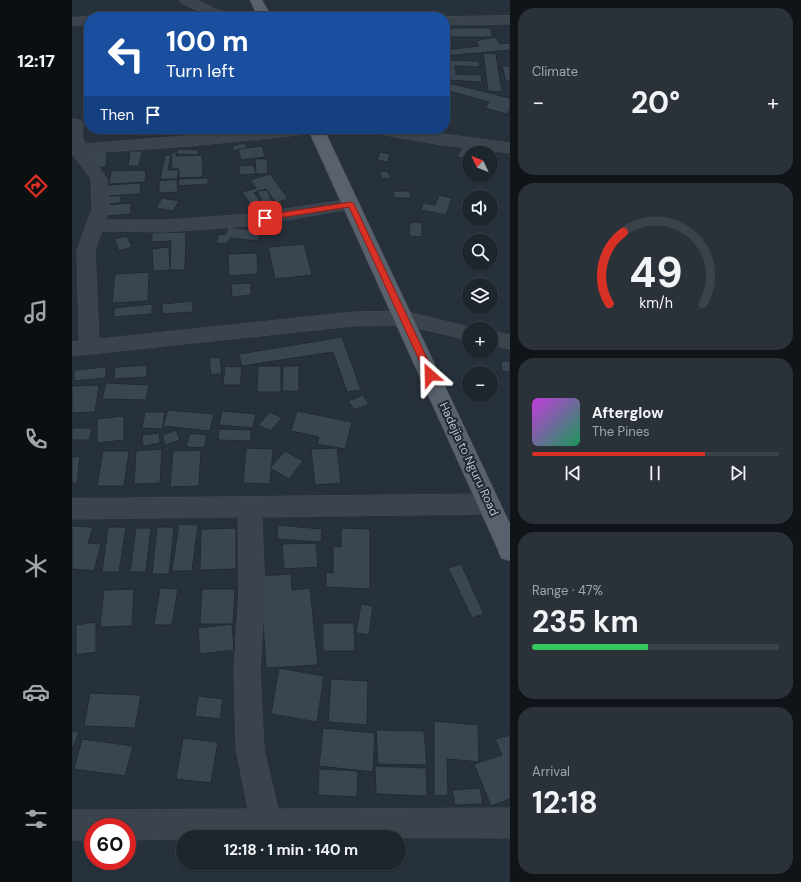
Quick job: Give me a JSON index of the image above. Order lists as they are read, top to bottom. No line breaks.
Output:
{"streets":{"main road":["Hadejia to Nguru Road"]},"north":"top left","page":{"tabs":"12:17","tile":["Climate",["Range · 47%","235 km"],["Arrival","12:18"]],"turn":["100 m","Turn left"],"heat":["−","20°","+"],"then":"Then","map_buttons":["+","−"],"song":["Afterglow","The Pines"],"limit":"60","trip":"12:18 · 1 min · 140 m","gauge":["49","km/h"]}}
